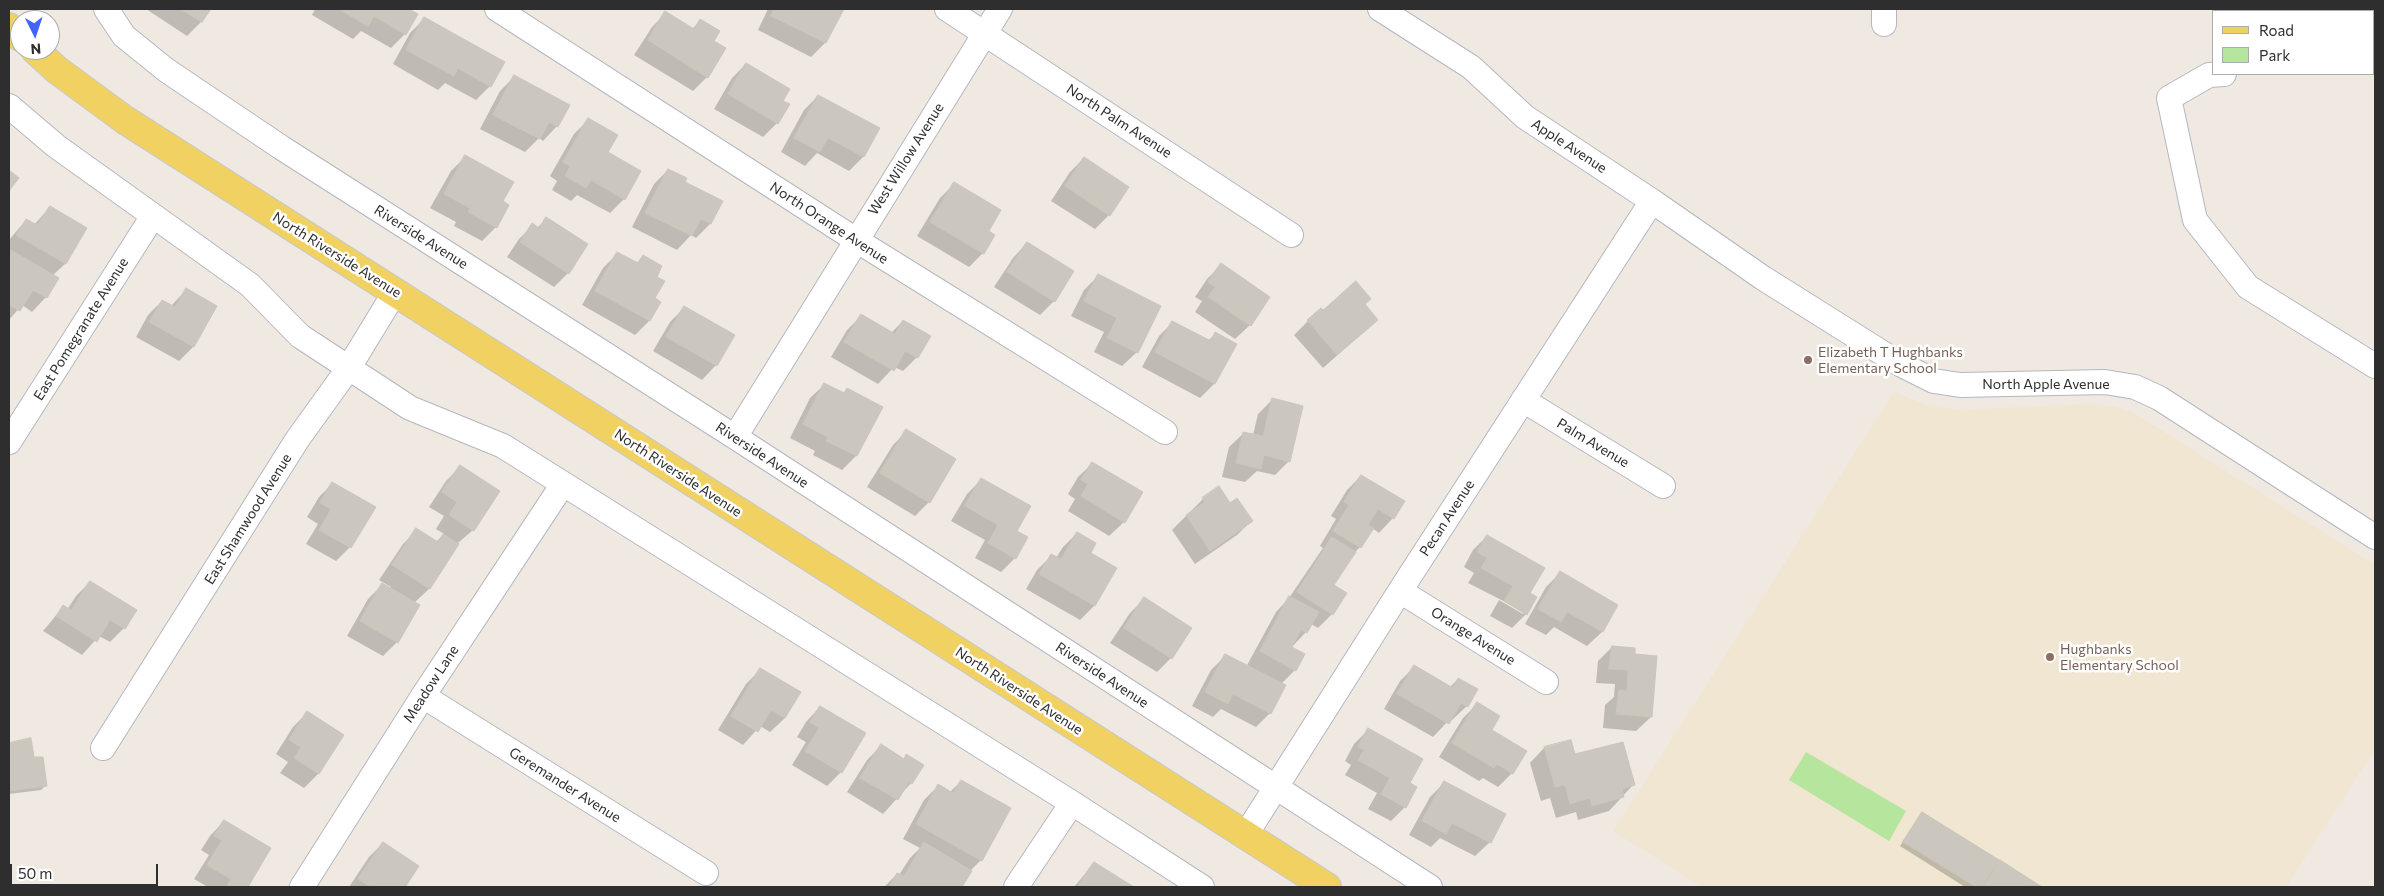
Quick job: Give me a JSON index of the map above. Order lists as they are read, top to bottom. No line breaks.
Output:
{"streets":{"main road":["North Riverside Avenue"],"street":["North Palm Avenue","Apple Avenue","West Willow Avenue","North Orange Avenue","Riverside Avenue","East Pomegranate Avenue","North Apple Avenue","Palm Avenue","Pecan Avenue","East Shamwood Avenue","Orange Avenue","Meadow Lane","Geremander Avenue"]},"crossings":[["North Palm Avenue","West Willow Avenue"],["Apple Avenue","North Apple Avenue"],["Apple Avenue","Pecan Avenue"],["West Willow Avenue","North Orange Avenue"],["West Willow Avenue","Riverside Avenue"],["Riverside Avenue","Pecan Avenue"],["North Riverside Avenue","Pecan Avenue"],["North Riverside Avenue","East Shamwood Avenue"],["Palm Avenue","Pecan Avenue"],["Pecan Avenue","Orange Avenue"],["Meadow Lane","Geremander Avenue"]],"places":["Elizabeth T Hughbanks Elementary School","Hughbanks Elementary School"],"legend":["Road","Park"],"scale_bar":"50 m","north":"bottom"}
